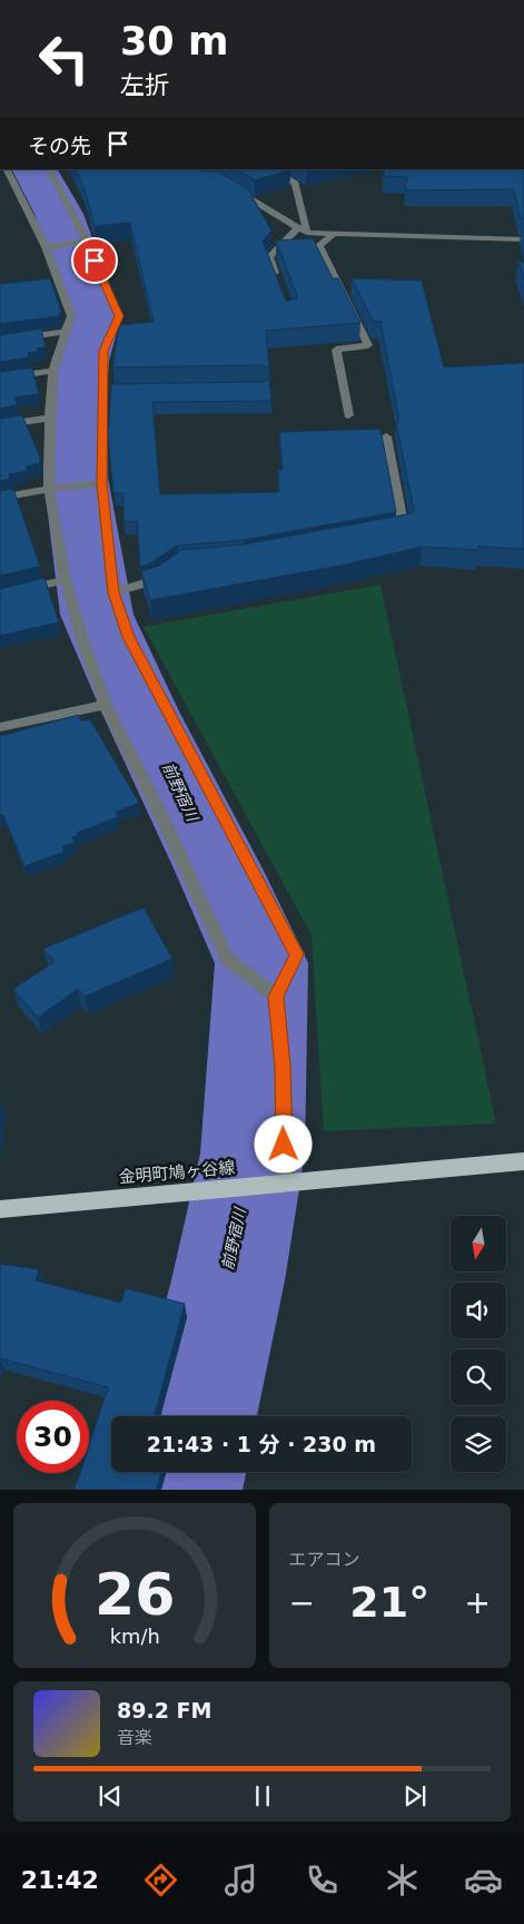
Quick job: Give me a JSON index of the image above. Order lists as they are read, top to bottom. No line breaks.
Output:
{"streets":{"main road":["金明町鳩ヶ谷線"]},"water":["前野宿川"],"north":"bottom","page":{"turn":["30 m","左折"],"then":"その先","limit":"30","trip":"21:43 · 1 分 · 230 m","tile":"エアコン","heat":["−","21°","+"],"song":["89.2 FM","音楽"],"tabs":"21:42","gauge":["26","km/h"]}}
